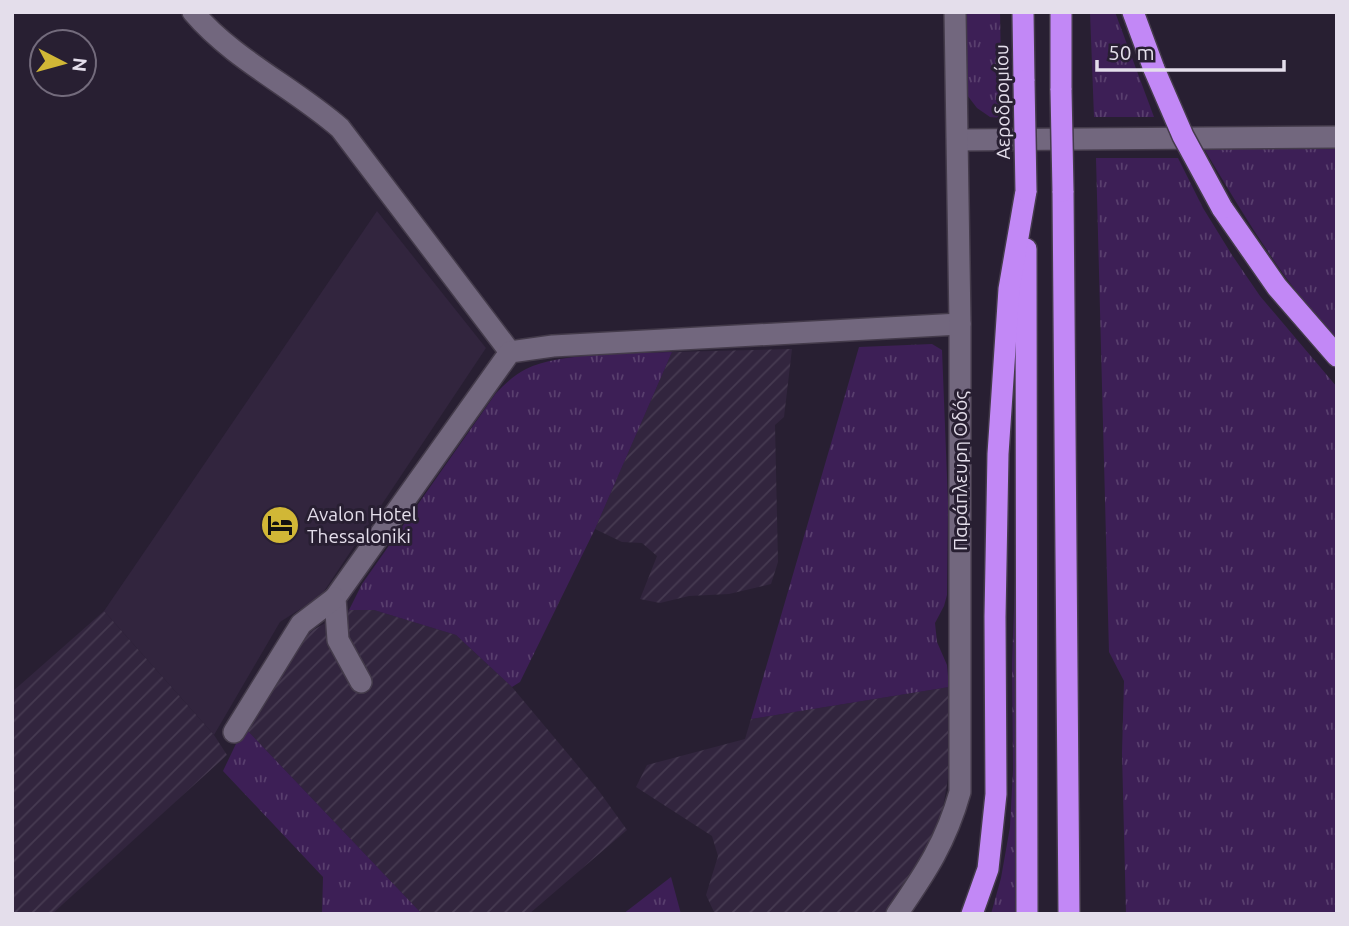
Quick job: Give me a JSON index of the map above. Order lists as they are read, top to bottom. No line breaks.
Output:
{"streets":{"highway":["Αεροδρομίου"],"street":["Παράπλευρη Οδός"]},"places":{"hotel":["Avalon Hotel Thessaloniki"]},"scale_bar":"50 m","north":"right"}
